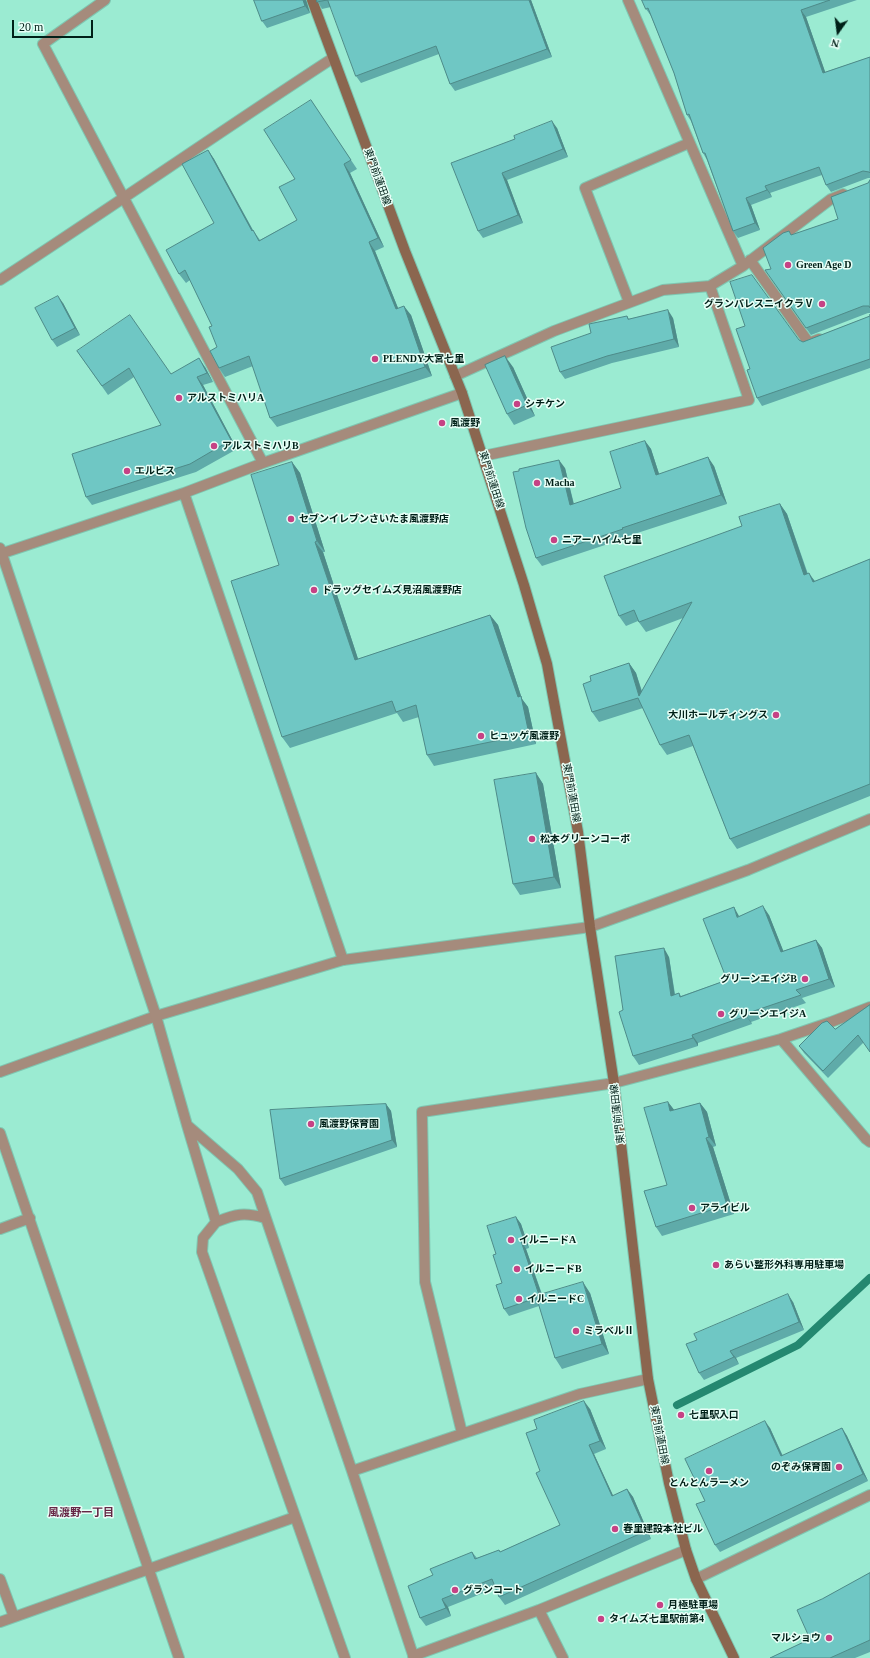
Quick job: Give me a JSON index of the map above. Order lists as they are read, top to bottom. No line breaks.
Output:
{"streets":{"main road":["東門前蓮田線"]},"districts":["風渡野一丁目"],"places":["Green Age D","グランパレスニイクラⅤ","PLENDY大宮七里","アルストミハリA","シチケン","風渡野","アルストミハリB","エルピス","Macha","セブンイレブンさいたま風渡野店","ニアーハイム七里","ドラッグセイムズ見沼風渡野店","大川ホールディングス","ヒュッゲ風渡野","松本グリーンコーポ","グリーンエイジB","グリーンエイジA","風渡野保育園","アライビル","イルニードA","あらい整形外科専用駐車場","イルニードB","イルニードC","ミラベルⅡ","七里駅入口","のぞみ保育園","とんとんラーメン","春里建設本社ビル","グランコート","月極駐車場","タイムズ七里駅前第4","マルショウ"],"scale_bar":"20 m","north":"bottom"}
